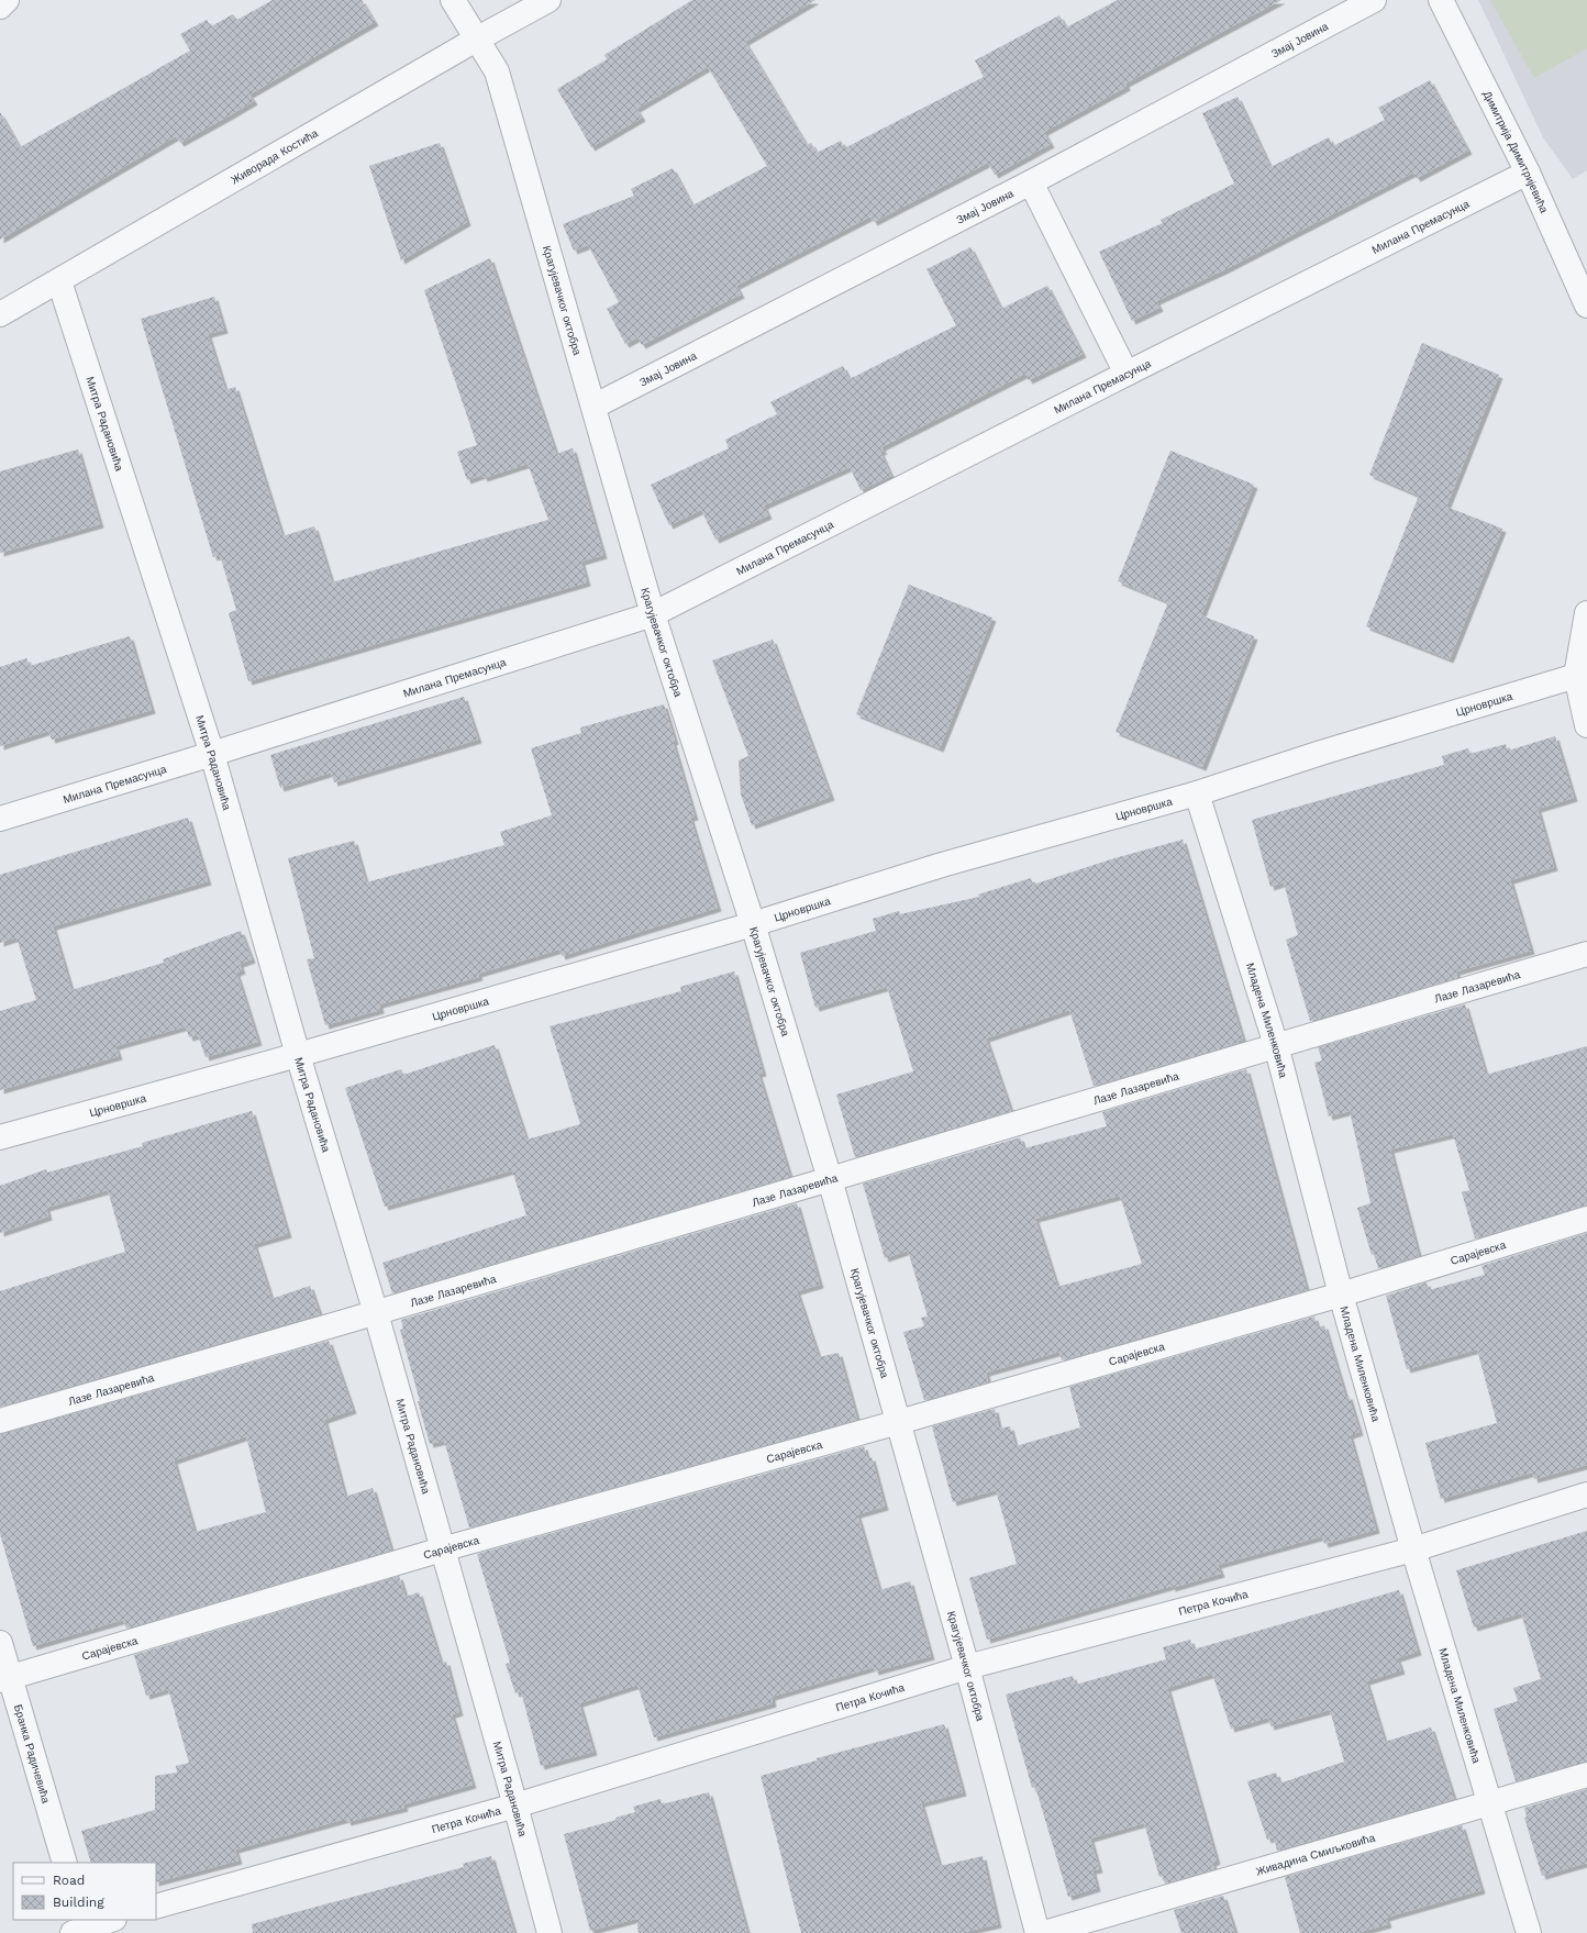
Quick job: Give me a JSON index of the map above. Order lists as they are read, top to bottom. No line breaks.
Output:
{"streets":{"street":["Змај Јовина","Димитрија Димитријевића","Живорада Костића","Милана Премасунца","Крагујевачког октобра","Митра Радановића","Црновршка","Лазе Лазаревића","Младена Миленковића","Сарајевска","Петра Кочића","Бранка Радичевића","Живадина Смиљковића"]},"crossings":[["Змај Јовина","Крагујевачког октобра"],["Димитрија Димитријевића","Милана Премасунца"],["Живорада Костића","Крагујевачког октобра"],["Живорада Костића","Митра Радановића"],["Милана Премасунца","Крагујевачког октобра"],["Милана Премасунца","Митра Радановића"],["Крагујевачког октобра","Црновршка"],["Крагујевачког октобра","Лазе Лазаревића"],["Крагујевачког октобра","Сарајевска"],["Крагујевачког октобра","Петра Кочића"],["Митра Радановића","Црновршка"],["Митра Радановића","Лазе Лазаревића"],["Митра Радановића","Сарајевска"],["Митра Радановића","Петра Кочића"],["Црновршка","Младена Миленковића"],["Лазе Лазаревића","Младена Миленковића"],["Младена Миленковића","Сарајевска"],["Младена Миленковића","Петра Кочића"],["Младена Миленковића","Живадина Смиљковића"],["Сарајевска","Бранка Радичевића"]],"legend":["Road","Building"]}
